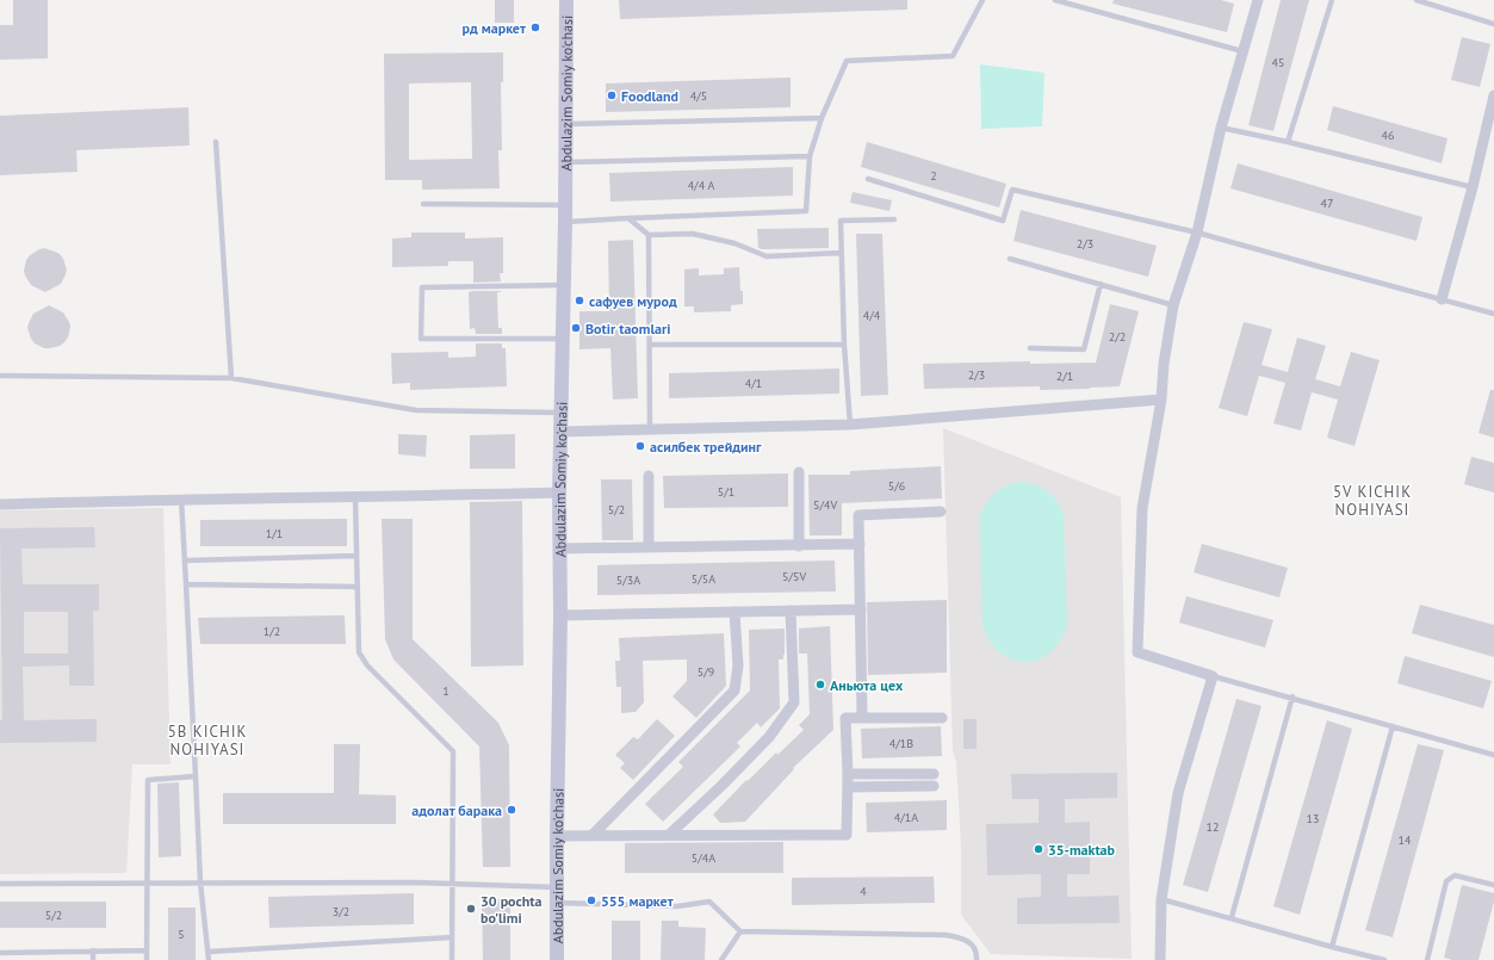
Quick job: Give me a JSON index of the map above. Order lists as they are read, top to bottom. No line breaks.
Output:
{"streets":{"street":["Abdulazim Somiy ko'chasi"]},"districts":["5V KICHIK NOHIYASI","5B KICHIK NOHIYASI"],"places":["рд маркет","Foodland","сафуев мурод","Botir taomlari","асилбек трейдинг","Аньюта цех","адолат барака","35-maktab","555 маркет","30 pochta bo'limi"],"house_numbers":["45","4/5","46","2","4/4 A","47","2/3","4/4","2/2","2/3","2/1","4/1","5/6","5/1","5/4V","5/2","1/1","5/5V","5/5A","5/3A","1/2","5/9","1","4/1B","4/1A","13","12","14","5/4A","4","3/2","5/2","5"]}
